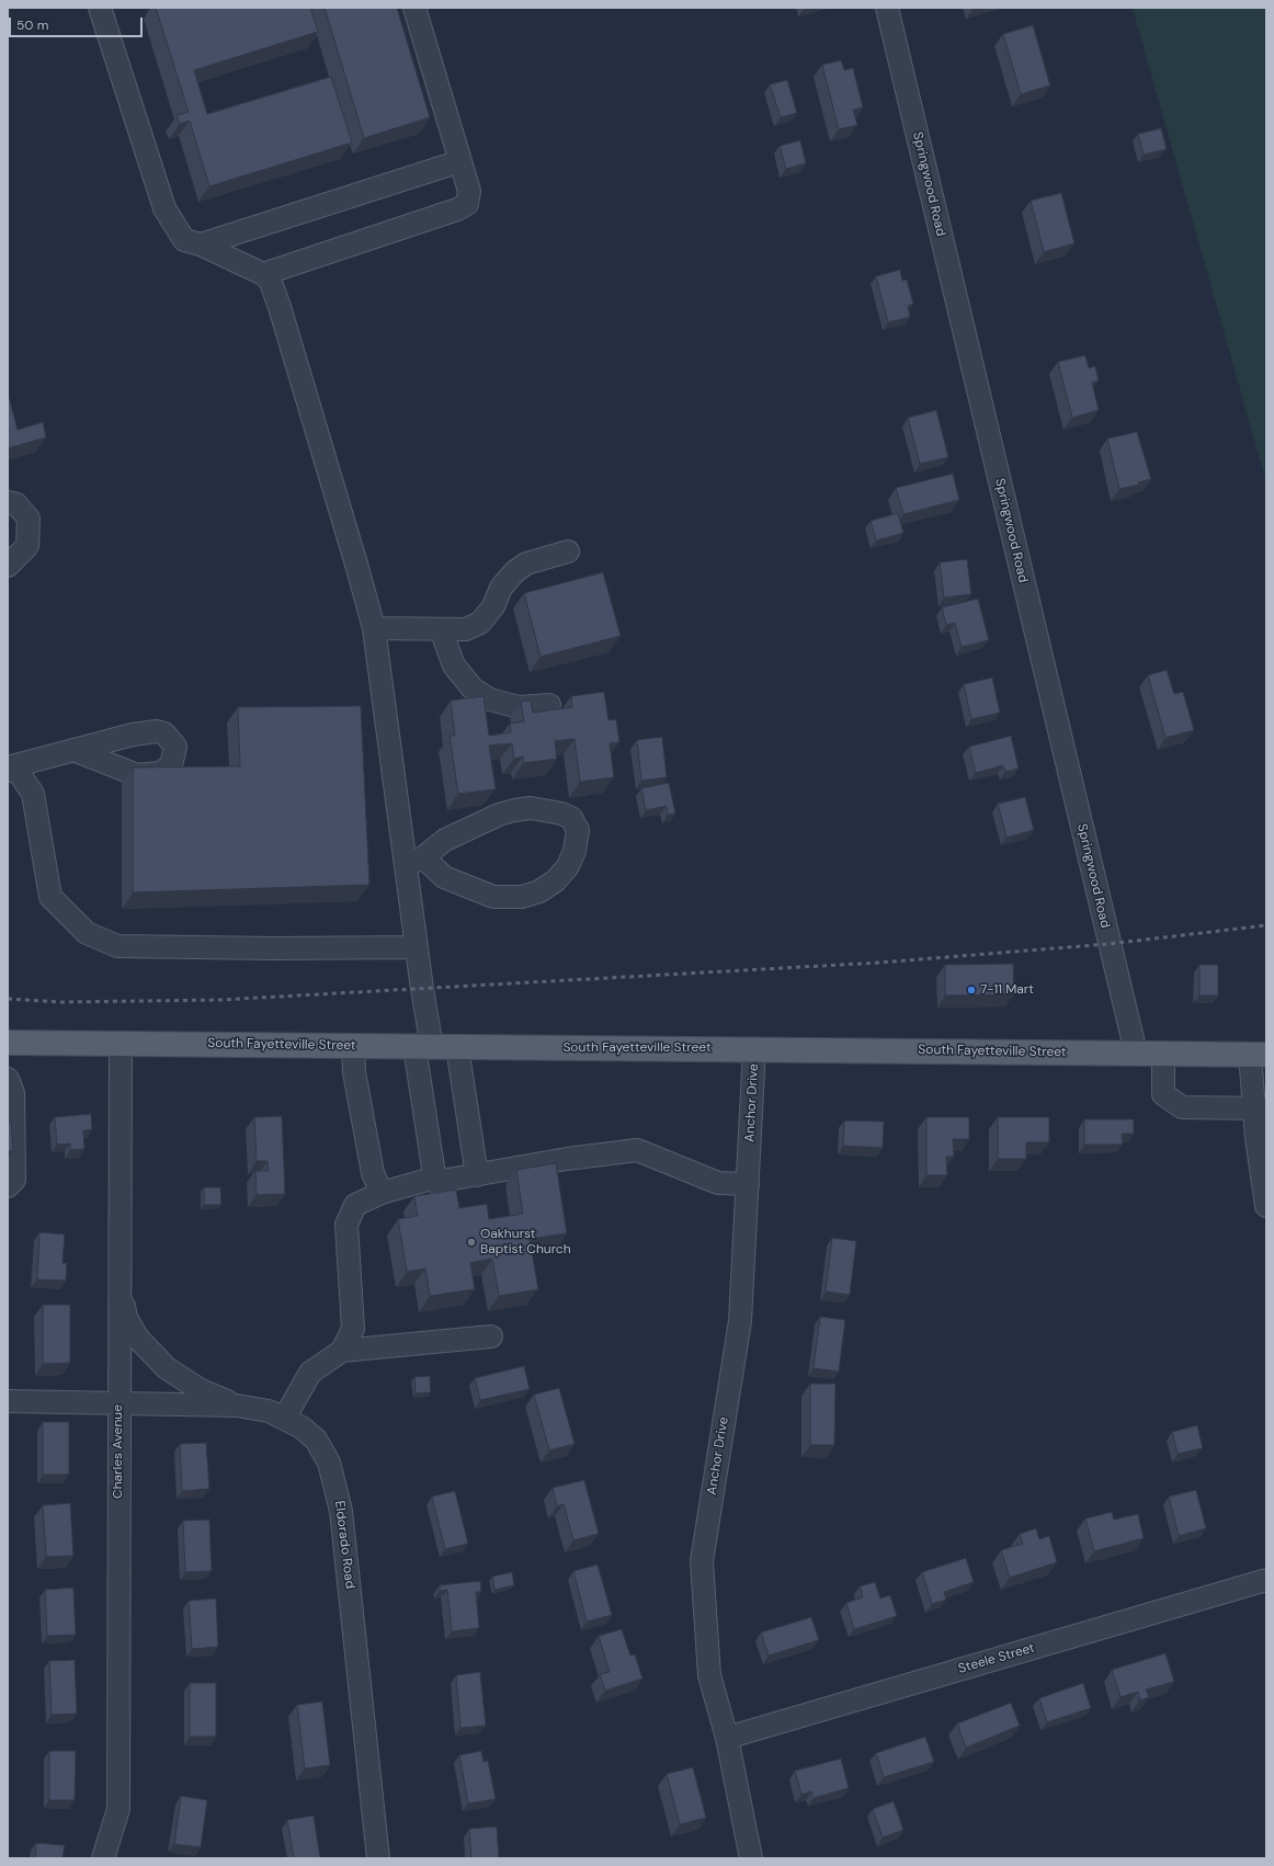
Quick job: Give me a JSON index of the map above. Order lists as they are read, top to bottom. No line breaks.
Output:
{"streets":{"main road":["South Fayetteville Street"],"street":["Springwood Road","Anchor Drive","Charles Avenue","Eldorado Road","Steele Street"]},"crossings":[["Springwood Road","South Fayetteville Street"],["South Fayetteville Street","Anchor Drive"],["South Fayetteville Street","Charles Avenue"],["Anchor Drive","Steele Street"],["Charles Avenue","Eldorado Road"]],"places":["7-11 Mart","Oakhurst Baptist Church"],"scale_bar":"50 m"}
